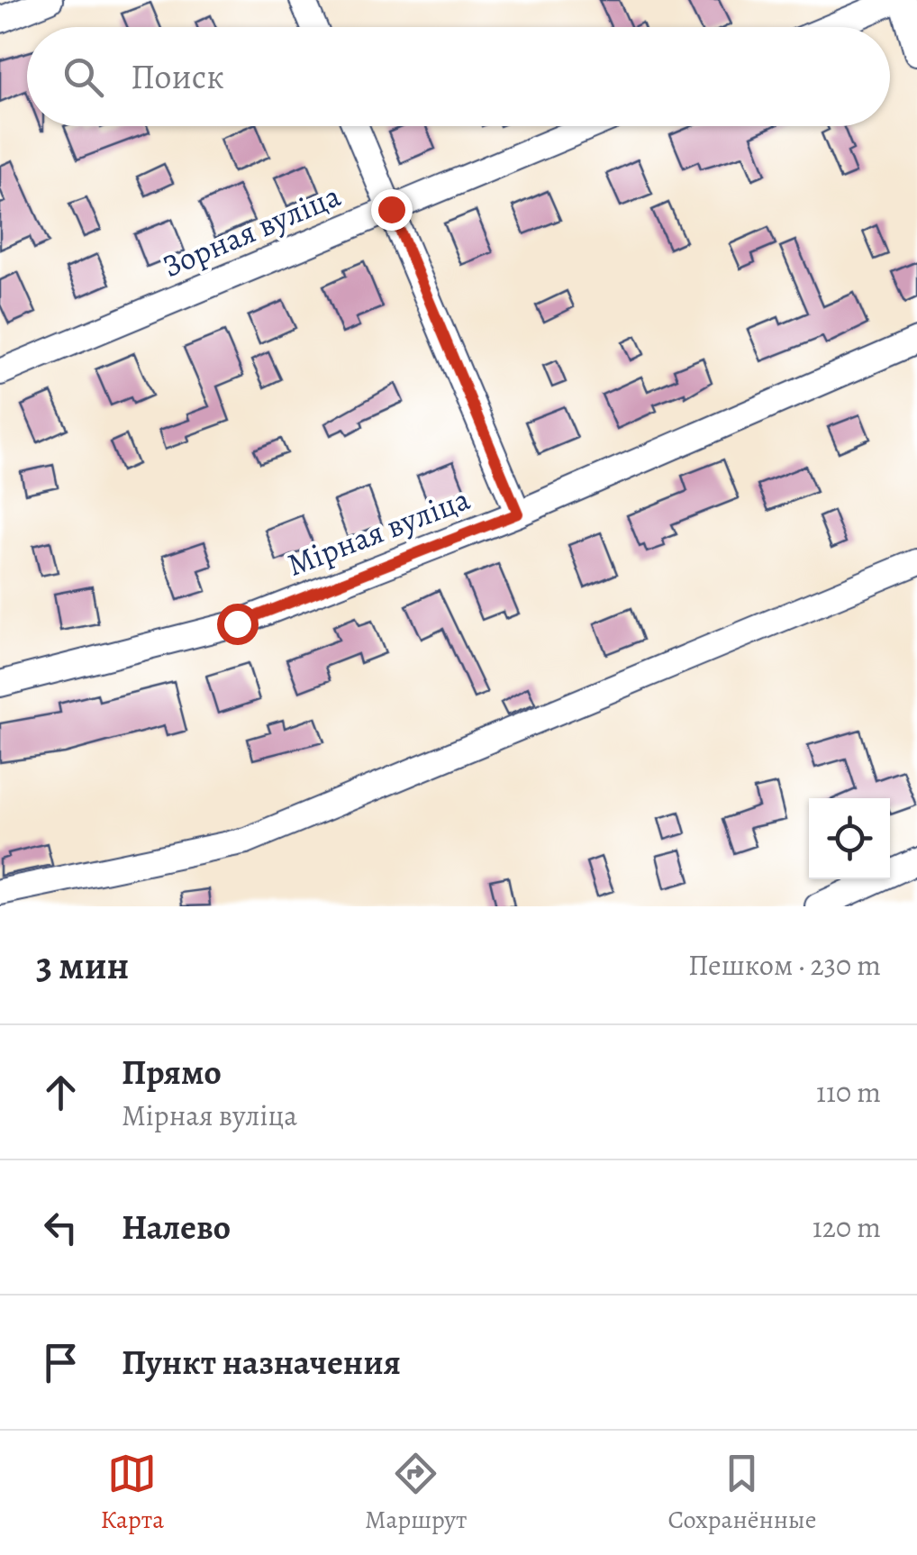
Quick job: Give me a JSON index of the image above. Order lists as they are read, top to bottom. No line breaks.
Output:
{"streets":{"street":["Зорная вуліца","Мірная вуліца"]},"page":{"search":"Поиск","heading":["3 мин","Пешком · 230 m"],"list":[["Прямо","Мірная вуліца","110 m"],["Налево","120 m"],"Пункт назначения"],"nav":["Карта","Маршрут","Сохранённые"]}}
